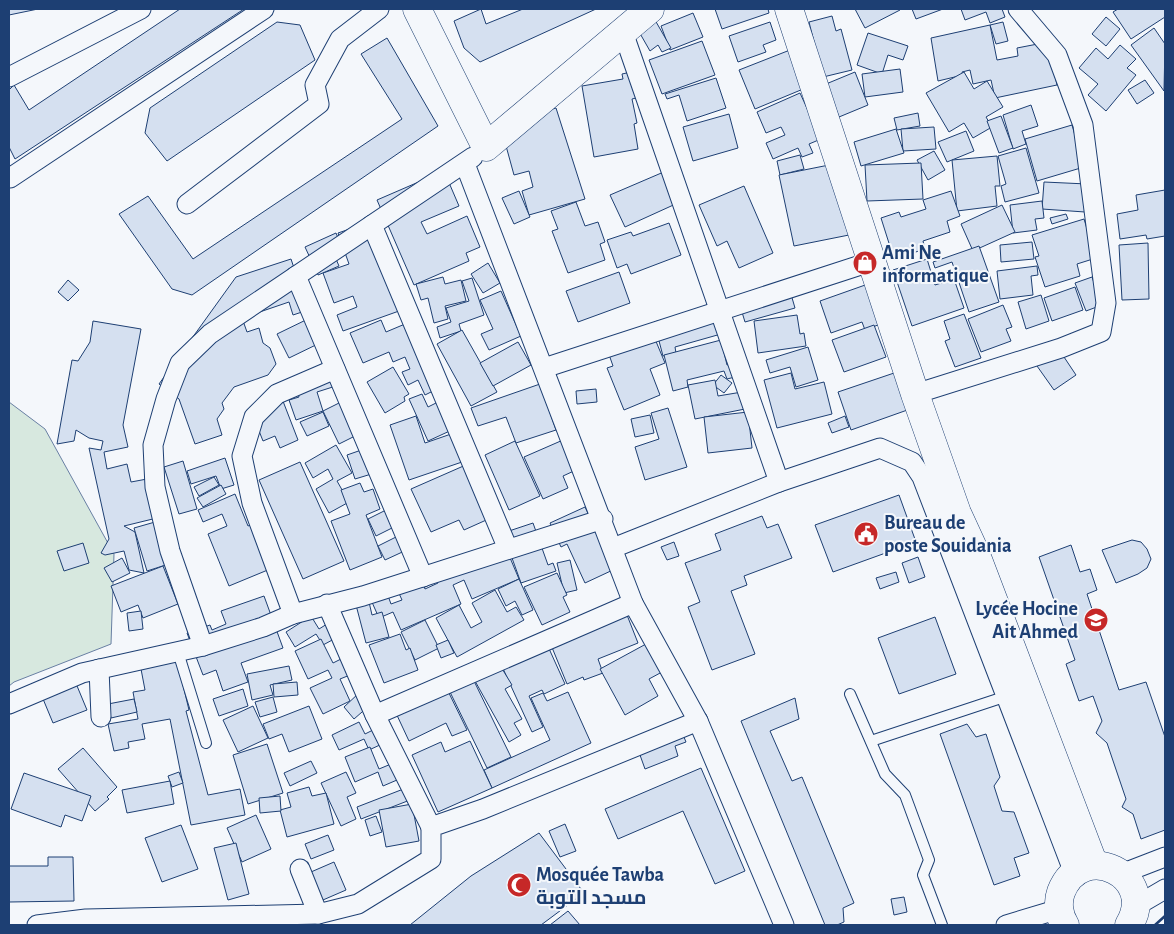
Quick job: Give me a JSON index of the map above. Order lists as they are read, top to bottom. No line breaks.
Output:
{"places":{"shop":["Ami Ne informatique"],"public building":["Bureau de poste Souidania"],"school or university":["Lycée Hocine Ait Ahmed"],"mosque":["Mosquée Tawba مسجد التوبة"]}}
